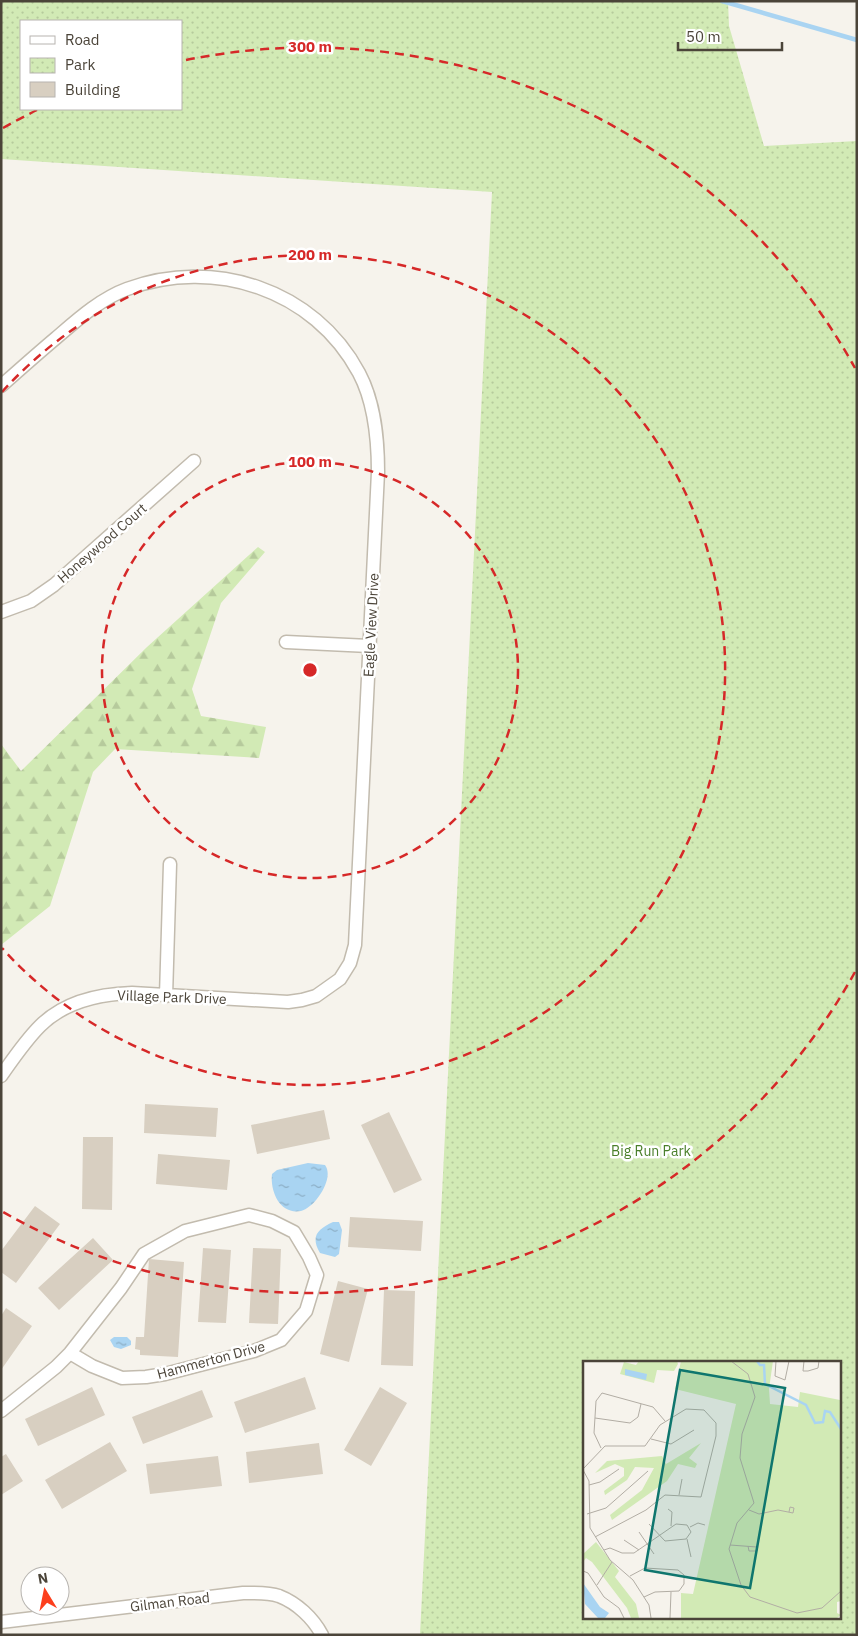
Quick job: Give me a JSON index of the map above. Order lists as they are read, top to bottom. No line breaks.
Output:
{"streets":{"street":["Honeywood Court","Eagle View Drive","Village Park Drive","Hammerton Drive","Gilman Road"]},"crossings":[["Eagle View Drive","Village Park Drive"]],"parks":["Big Run Park"],"legend":["Road","Park","Building"],"scale_bar":"50 m","north":"top","rings":["300 m","200 m","100 m"]}
